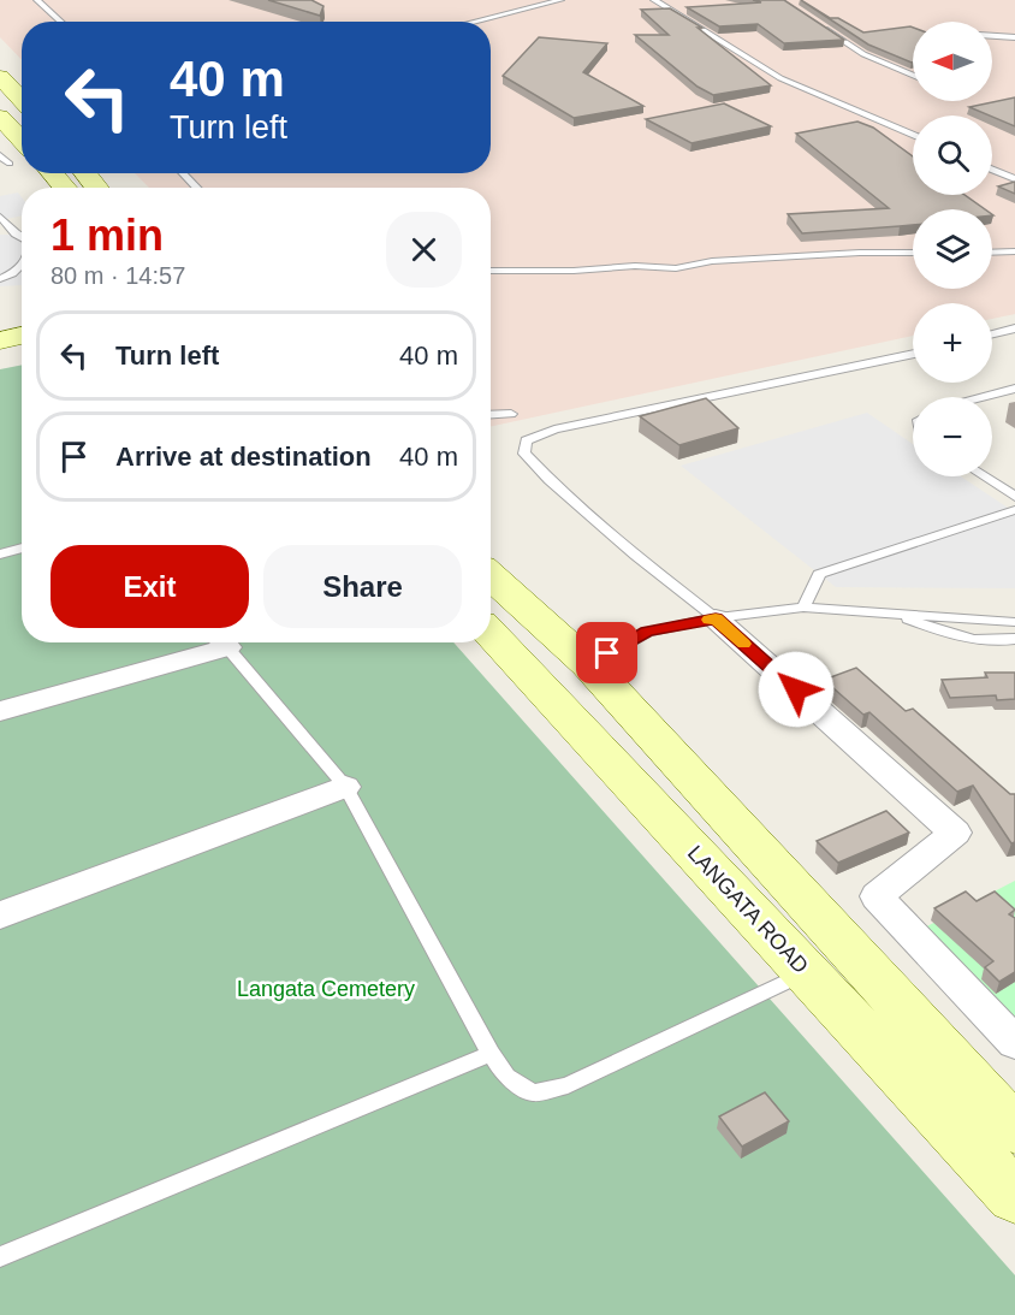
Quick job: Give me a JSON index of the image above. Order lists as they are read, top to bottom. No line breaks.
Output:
{"streets":{"main road":["LANGATA ROAD"]},"parks":["Langata Cemetery"],"north":"left","page":{"map_buttons":["+","−"],"turn":["40 m","Turn left"],"heading":["1 min","80 m · 14:57"],"list":[{"name":"Turn left","value":"40 m"},{"name":"Arrive at destination","value":"40 m"}],"buttons":["Exit","Share"]}}
